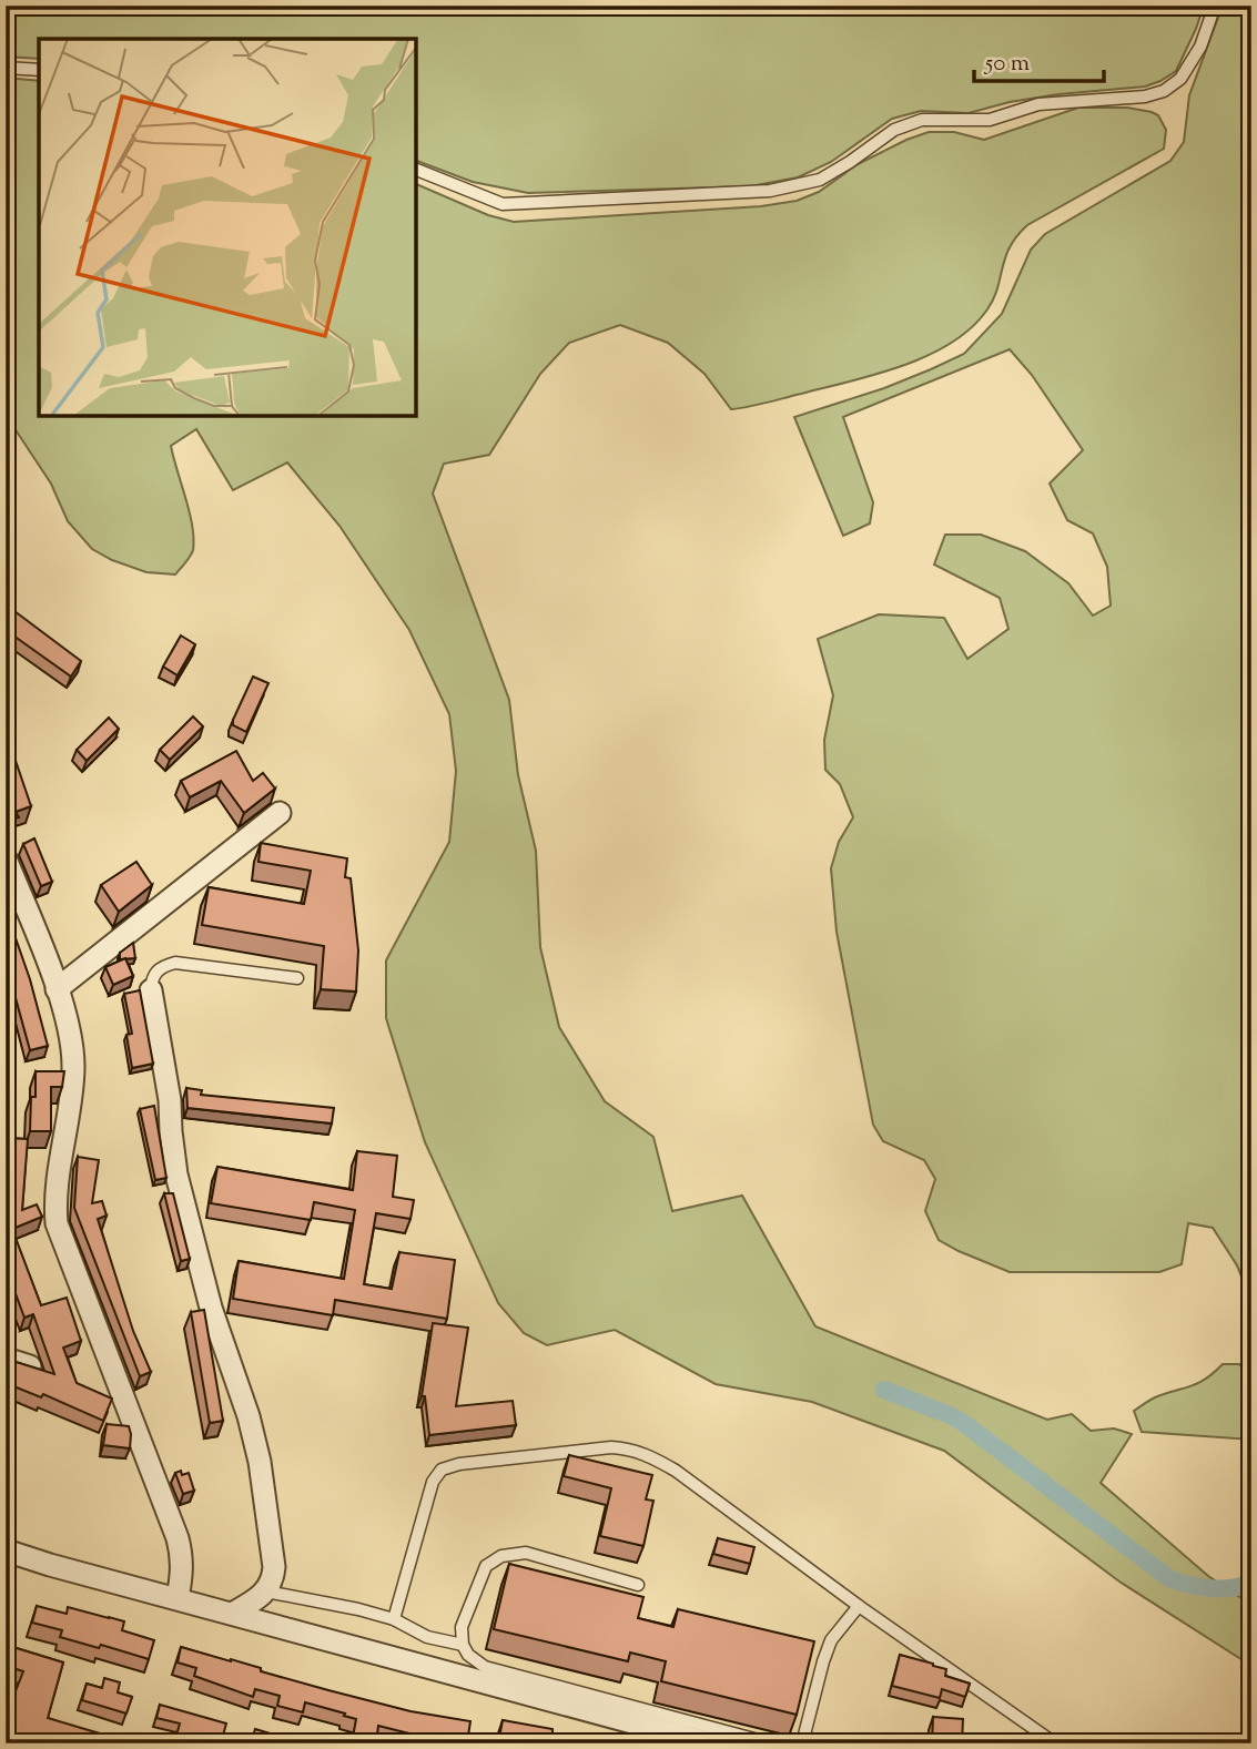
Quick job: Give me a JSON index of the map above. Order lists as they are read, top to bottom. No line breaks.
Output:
{"scale_bar":"50 m"}
